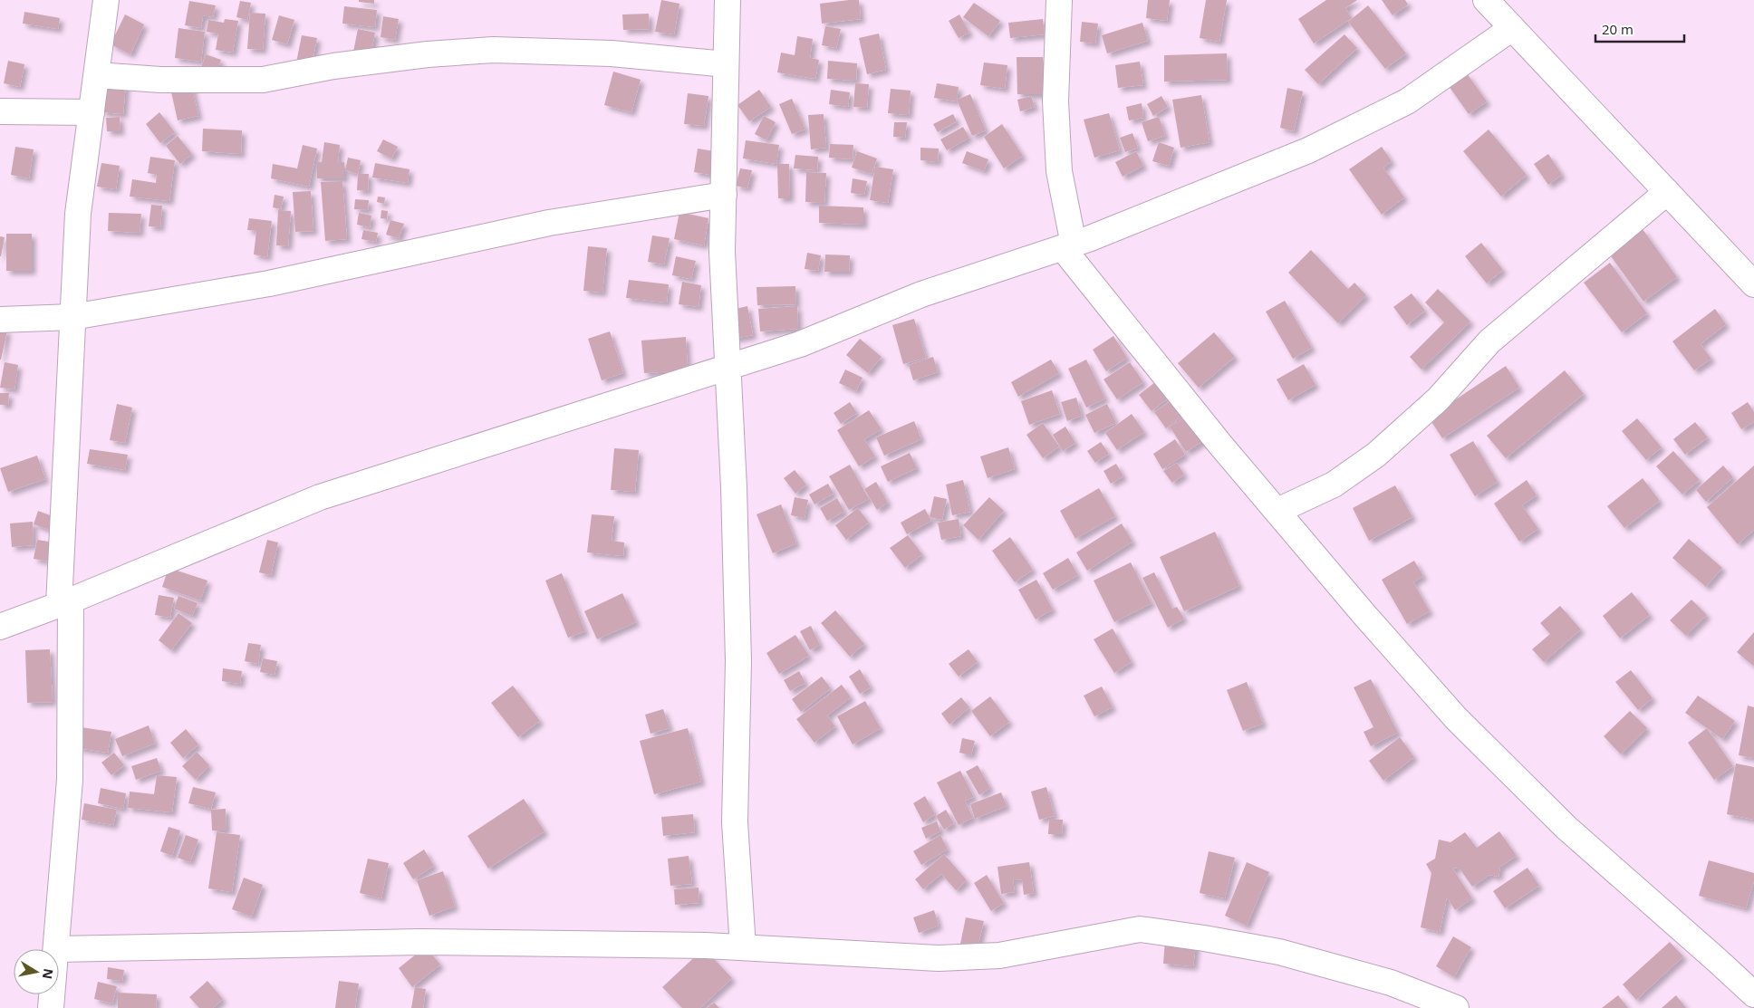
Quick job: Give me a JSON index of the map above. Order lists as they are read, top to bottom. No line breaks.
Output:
{"scale_bar":"20 m","north":"right"}
